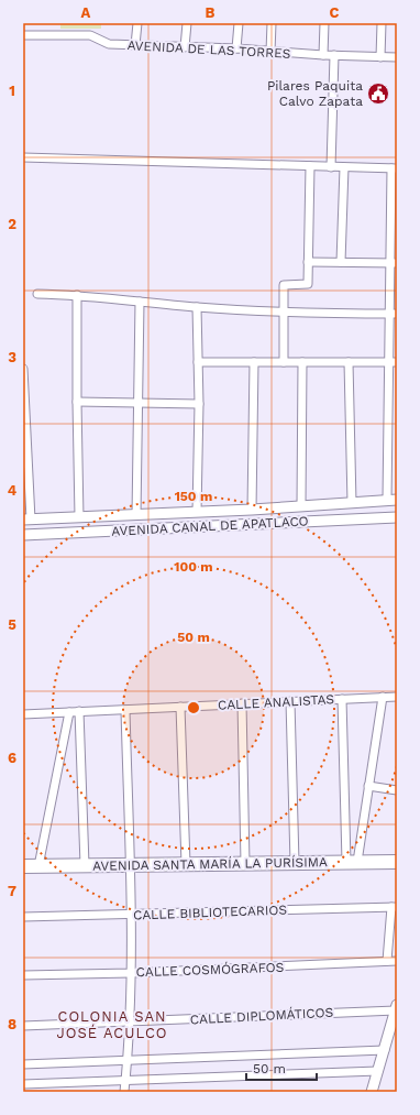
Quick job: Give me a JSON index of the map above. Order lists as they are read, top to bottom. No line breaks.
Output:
{"streets":{"main road":["AVENIDA SANTA MARÍA LA PURÍSIMA"],"street":["AVENIDA DE LAS TORRES","AVENIDA CANAL DE APATLACO","CALLE ANALISTAS","CALLE BIBLIOTECARIOS","CALLE COSMÓGRAFOS","CALLE DIPLOMÁTICOS"]},"districts":["COLONIA SAN JOSÉ ACULCO"],"places":{"public building":["Pilares Paquita Calvo Zapata"]},"scale_bar":"50 m","grid":{"columns":["A","B","C"],"rows":["1","2","3","4","5","6","7","8"]},"rings":["150 m","100 m","50 m"]}
